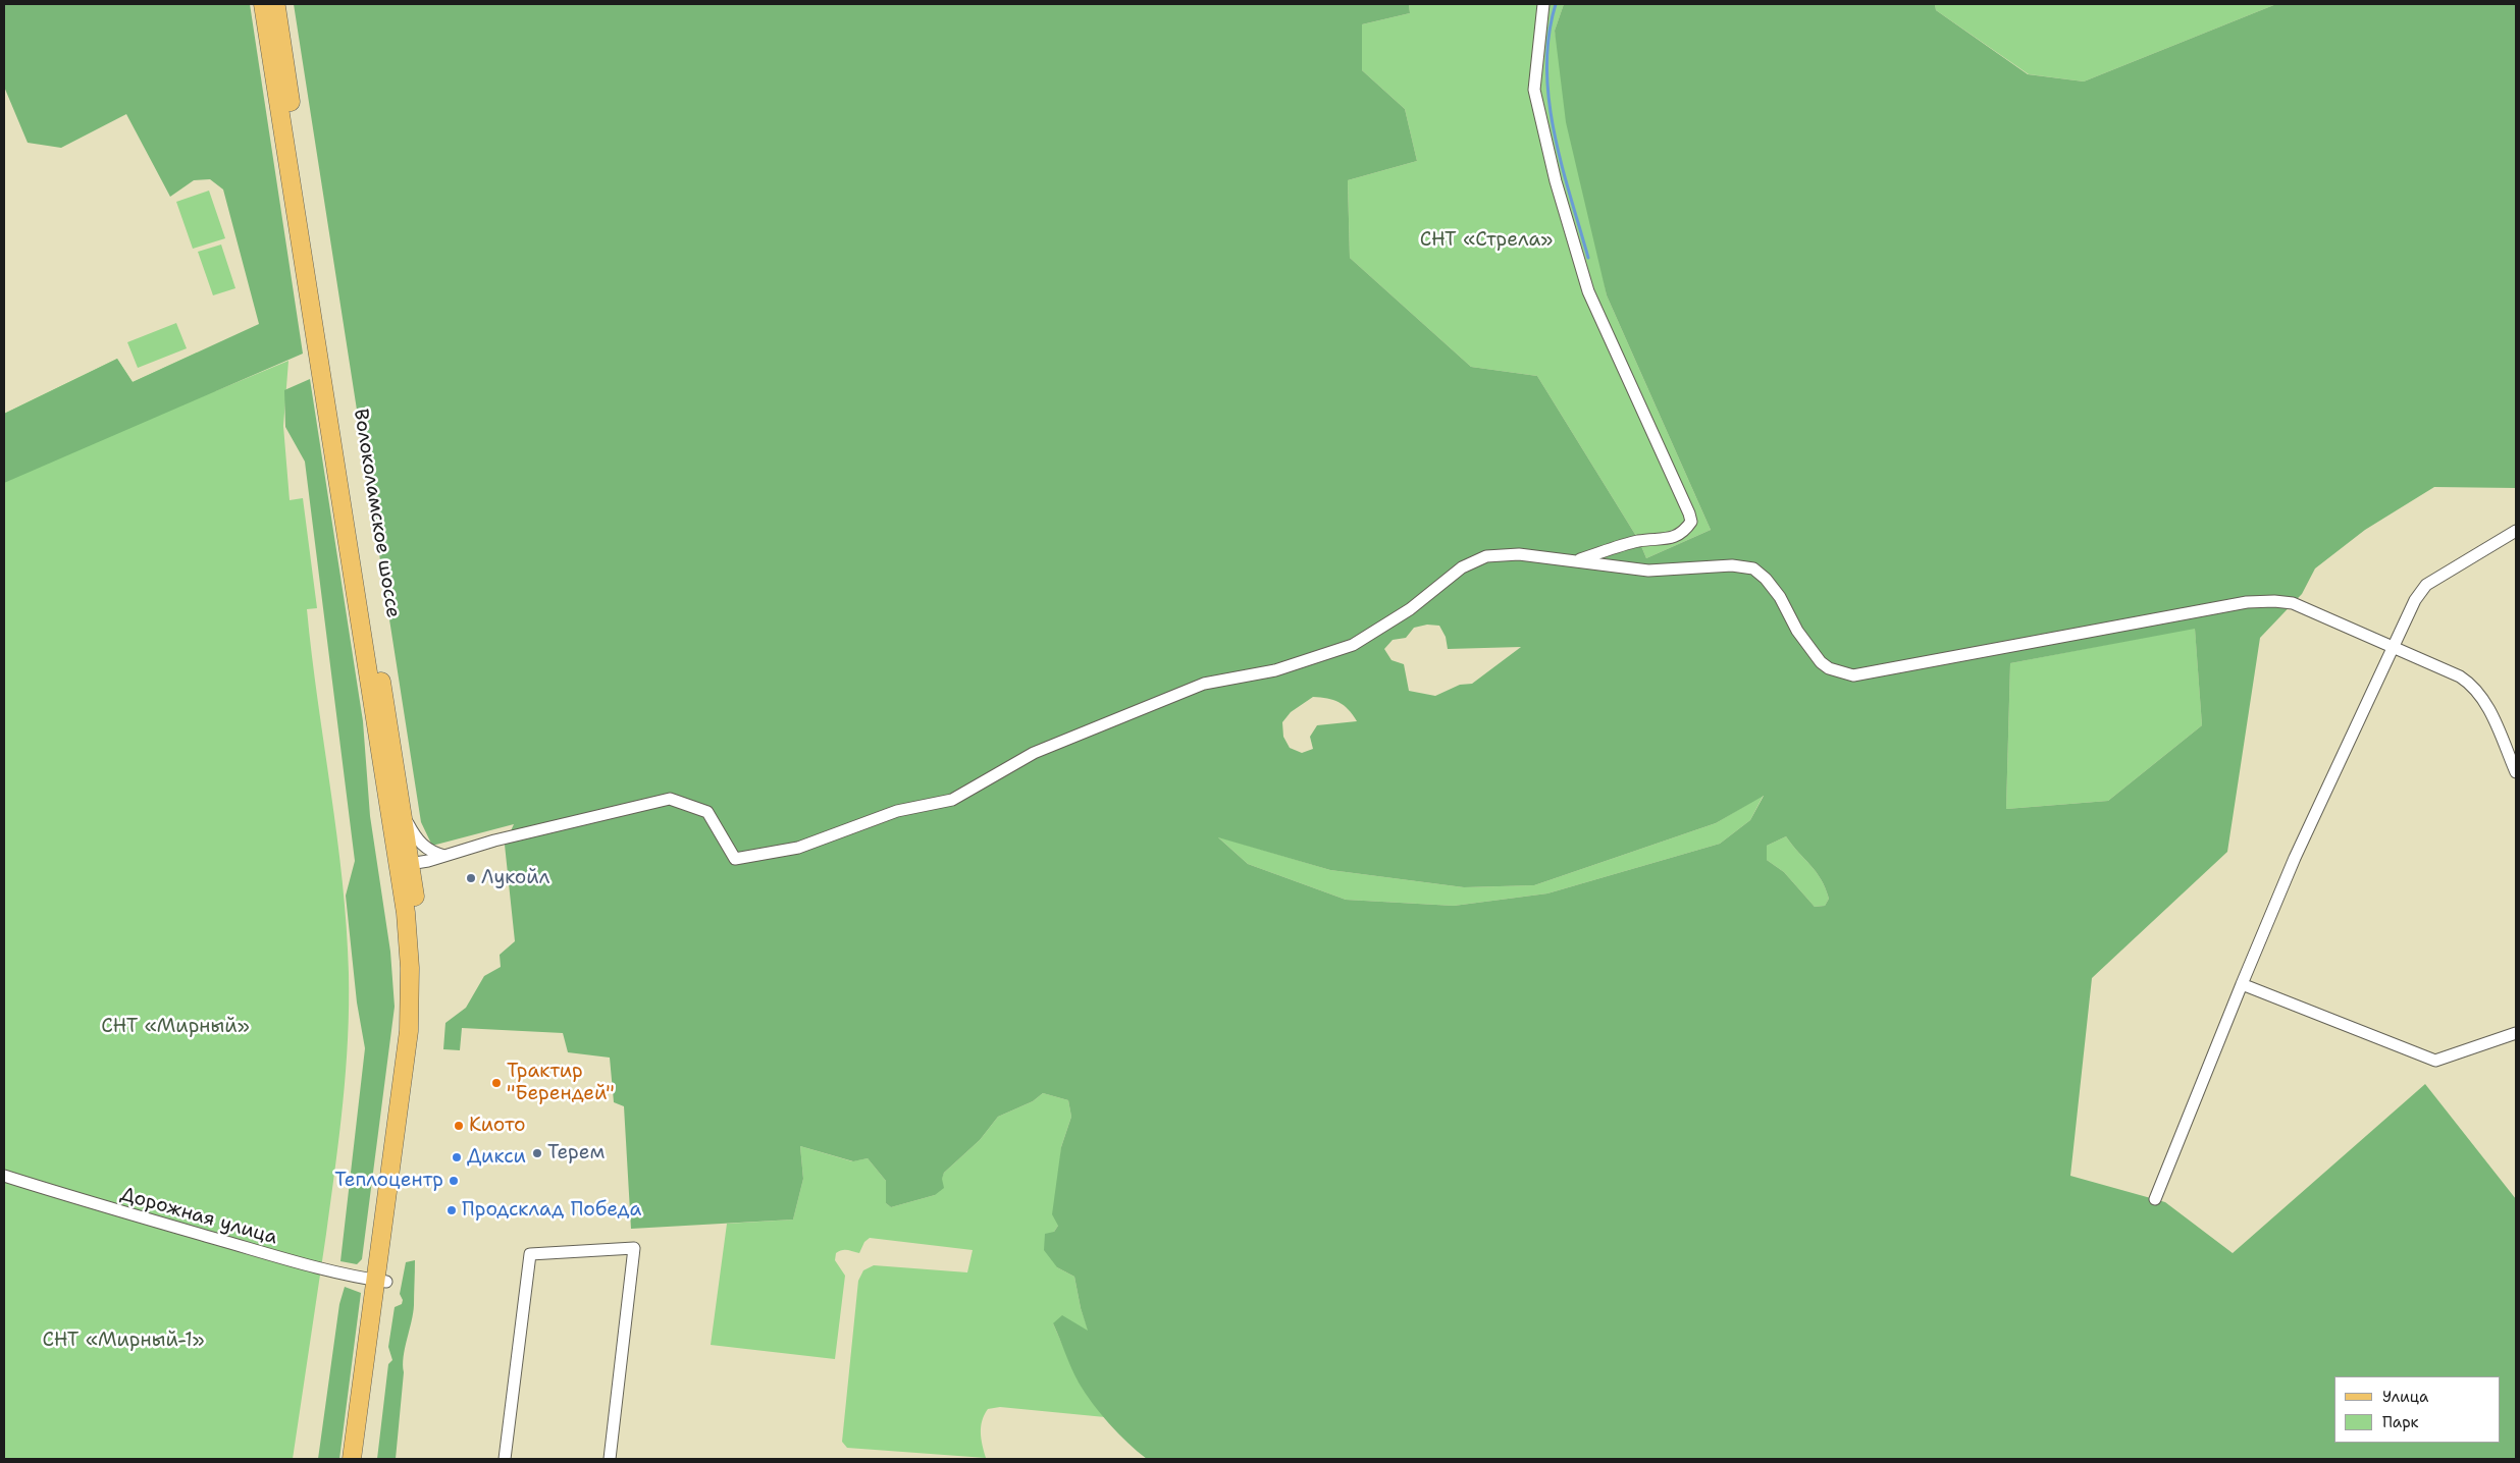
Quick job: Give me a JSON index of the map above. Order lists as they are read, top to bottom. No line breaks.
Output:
{"streets":{"main road":["Волоколамское шоссе"],"street":["Дорожная улица"]},"crossings":[["Волоколамское шоссе","Дорожная улица"]],"parks":["СНТ «Стрела»","СНТ «Мирный»","СНТ «Мирный-1»"],"places":["Лукойл","Трактир \"Берендей\"","Киото","Терем","Дикси","Теплоцентр","Продсклад Победа"],"legend":["Улица","Парк"]}
